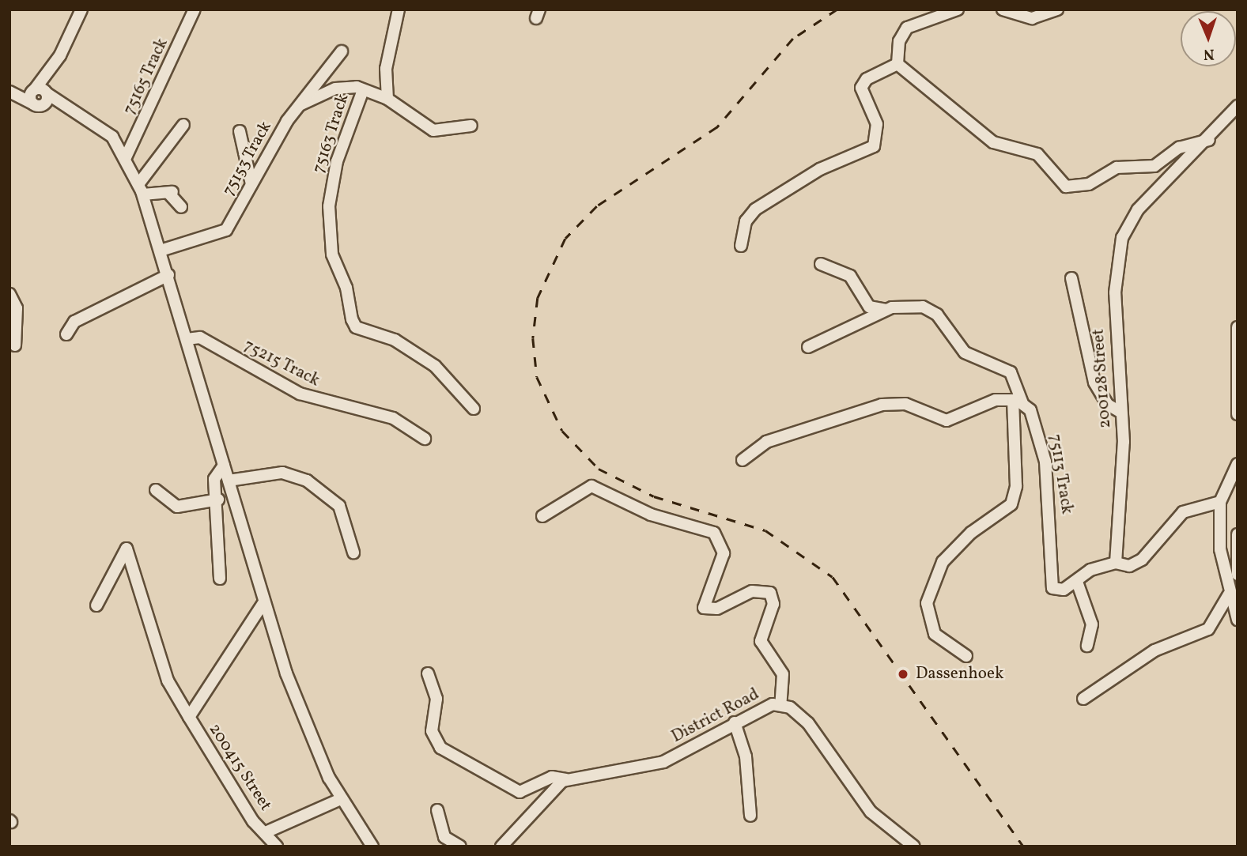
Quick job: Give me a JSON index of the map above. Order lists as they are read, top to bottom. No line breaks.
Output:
{"streets":{"street":["75165 Track","75163 Track","75153 Track","75215 Track","200128 Street","75113 Track","District Road","200415 Street"]},"crossings":[["75163 Track","75153 Track"]],"places":["Dassenhoek"],"north":"bottom"}
